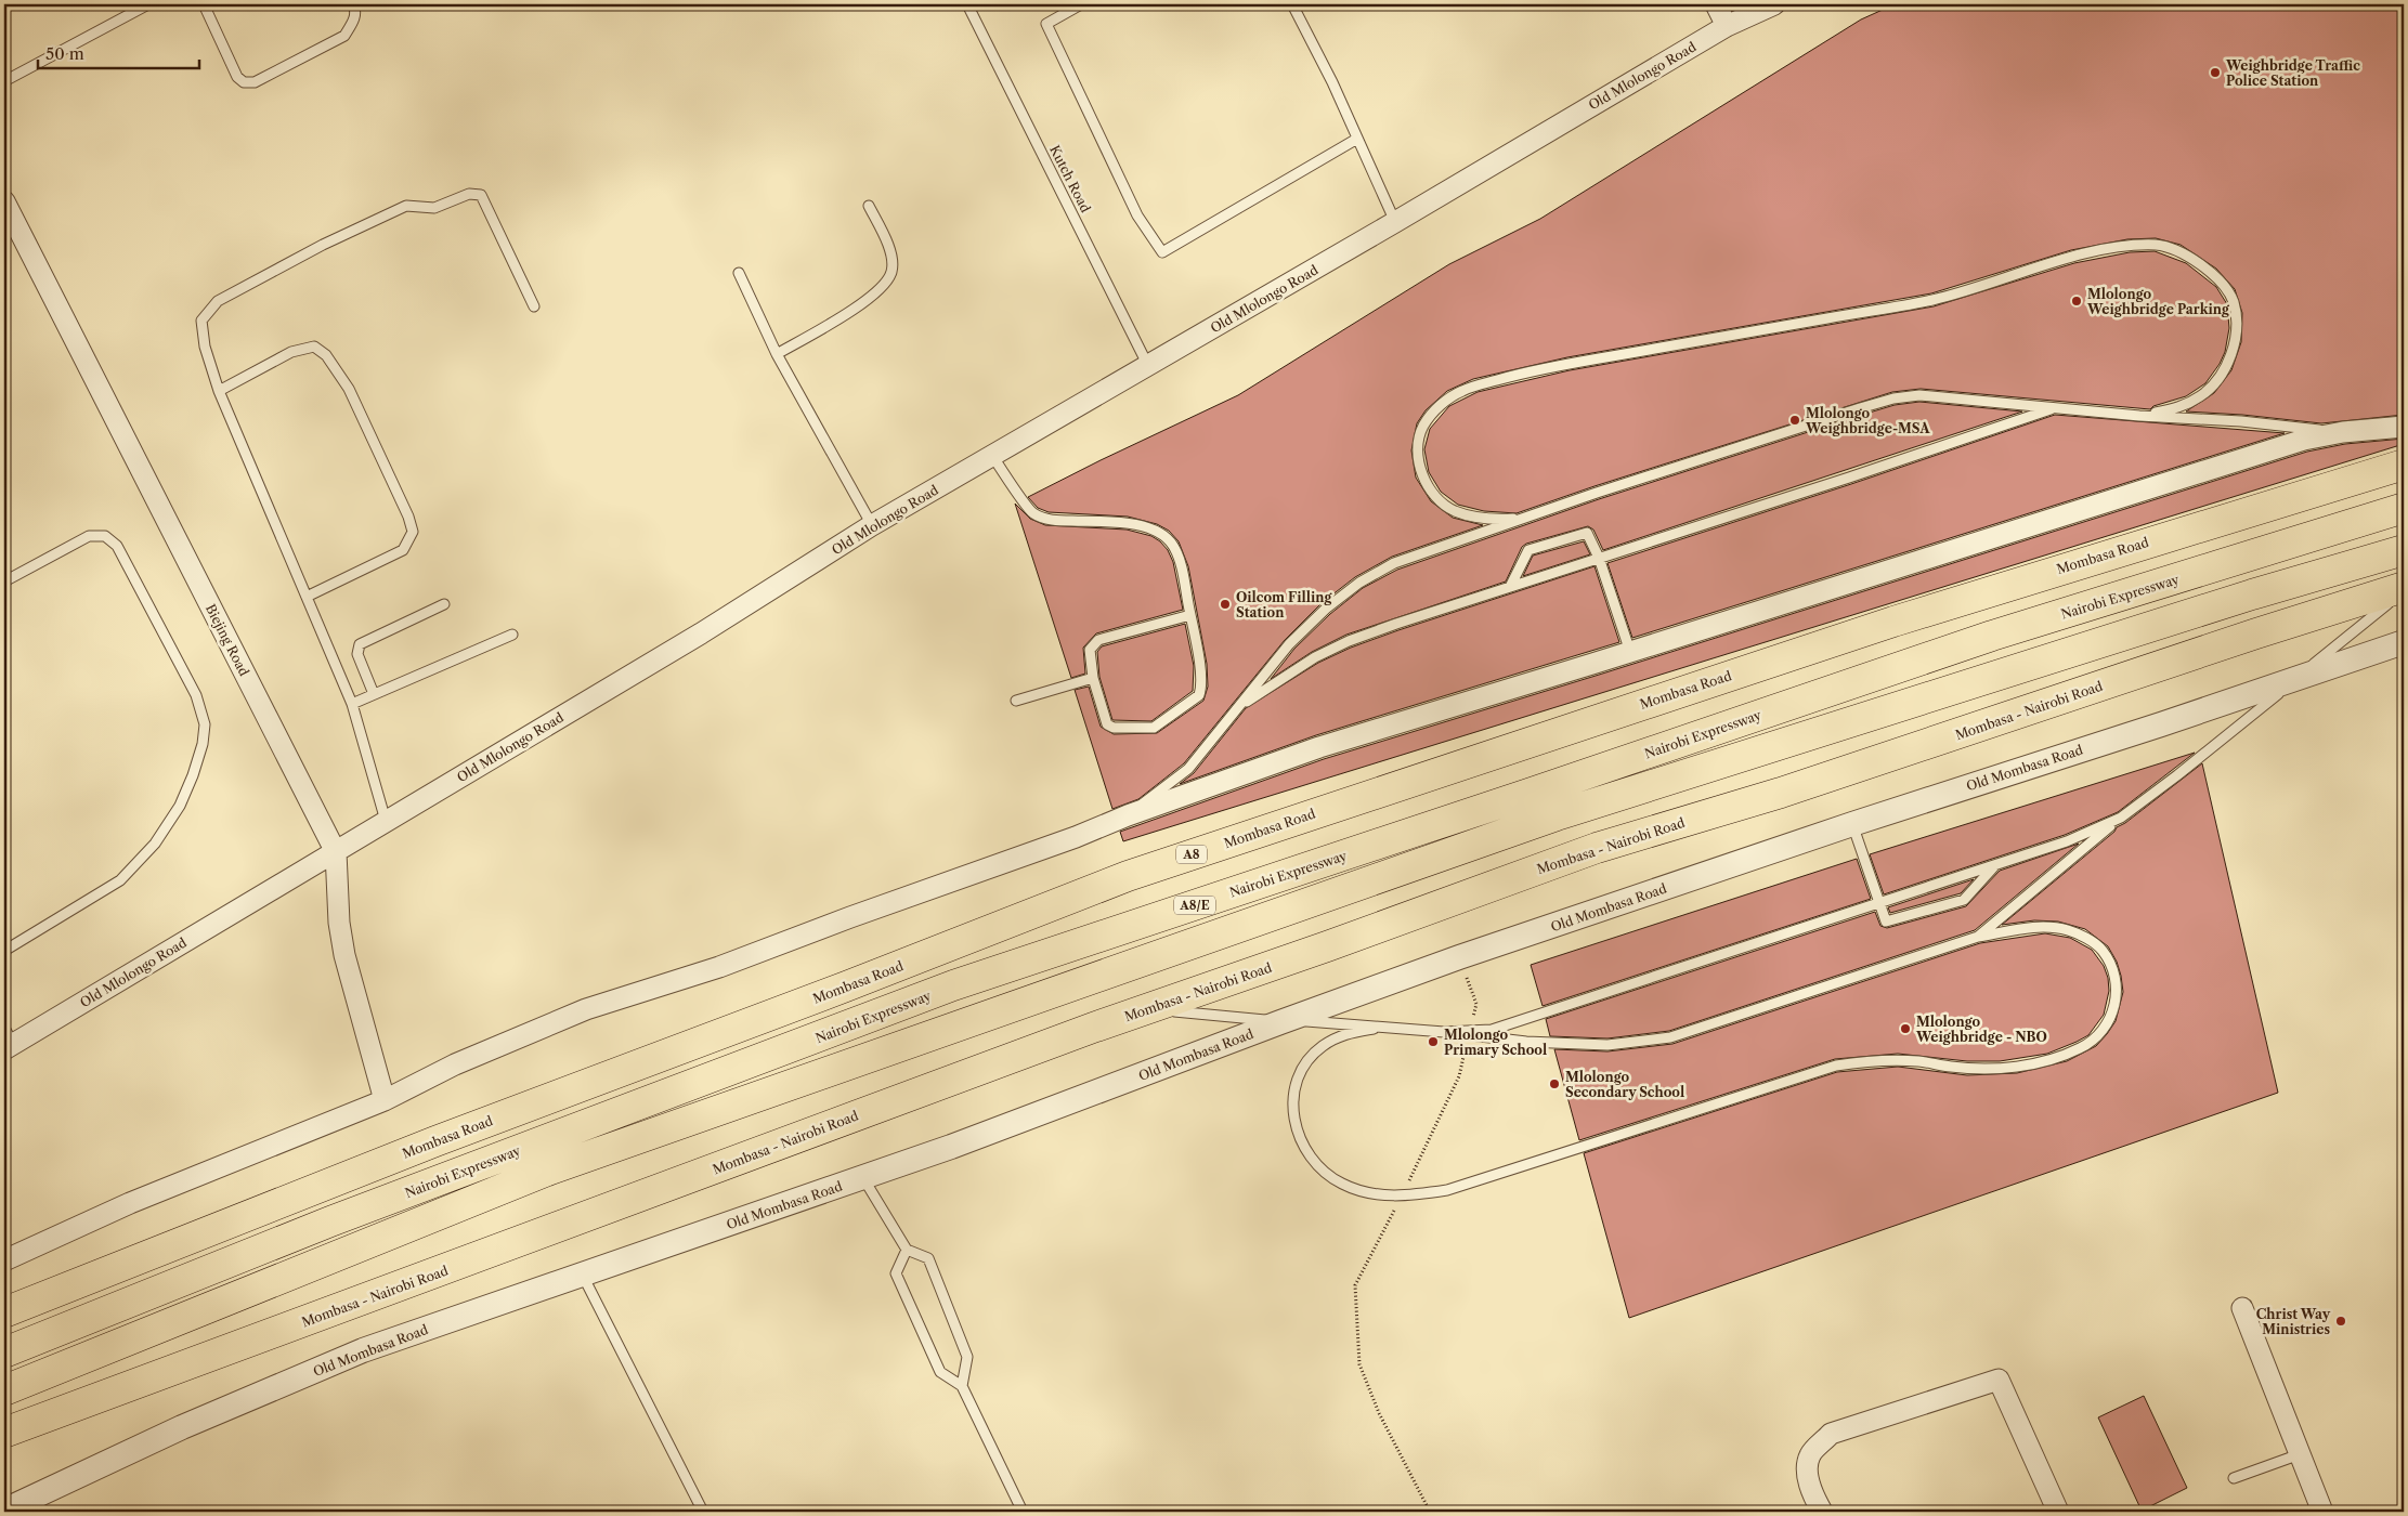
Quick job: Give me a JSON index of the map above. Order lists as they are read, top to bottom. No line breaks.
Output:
{"streets":{"highway":["Mombasa Road","Nairobi Expressway","Mombasa - Nairobi Road","A8","A8/E"],"street":["Old Mlolongo Road","Biejing Road","Old Mombasa Road"],"lane":["Kutch Road"]},"crossings":[["Old Mlolongo Road","Kutch Road"],["Old Mlolongo Road","Biejing Road"]],"places":["Weighbridge Traffic Police Station","Mlolongo Weighbridge Parking","Mlolongo Weighbridge-MSA","Oilcom Filling Station","Mlolongo Weighbridge - NBO","Mlolongo Primary School","Mlolongo Secondary School","Christ Way Ministries"],"scale_bar":"50 m"}
